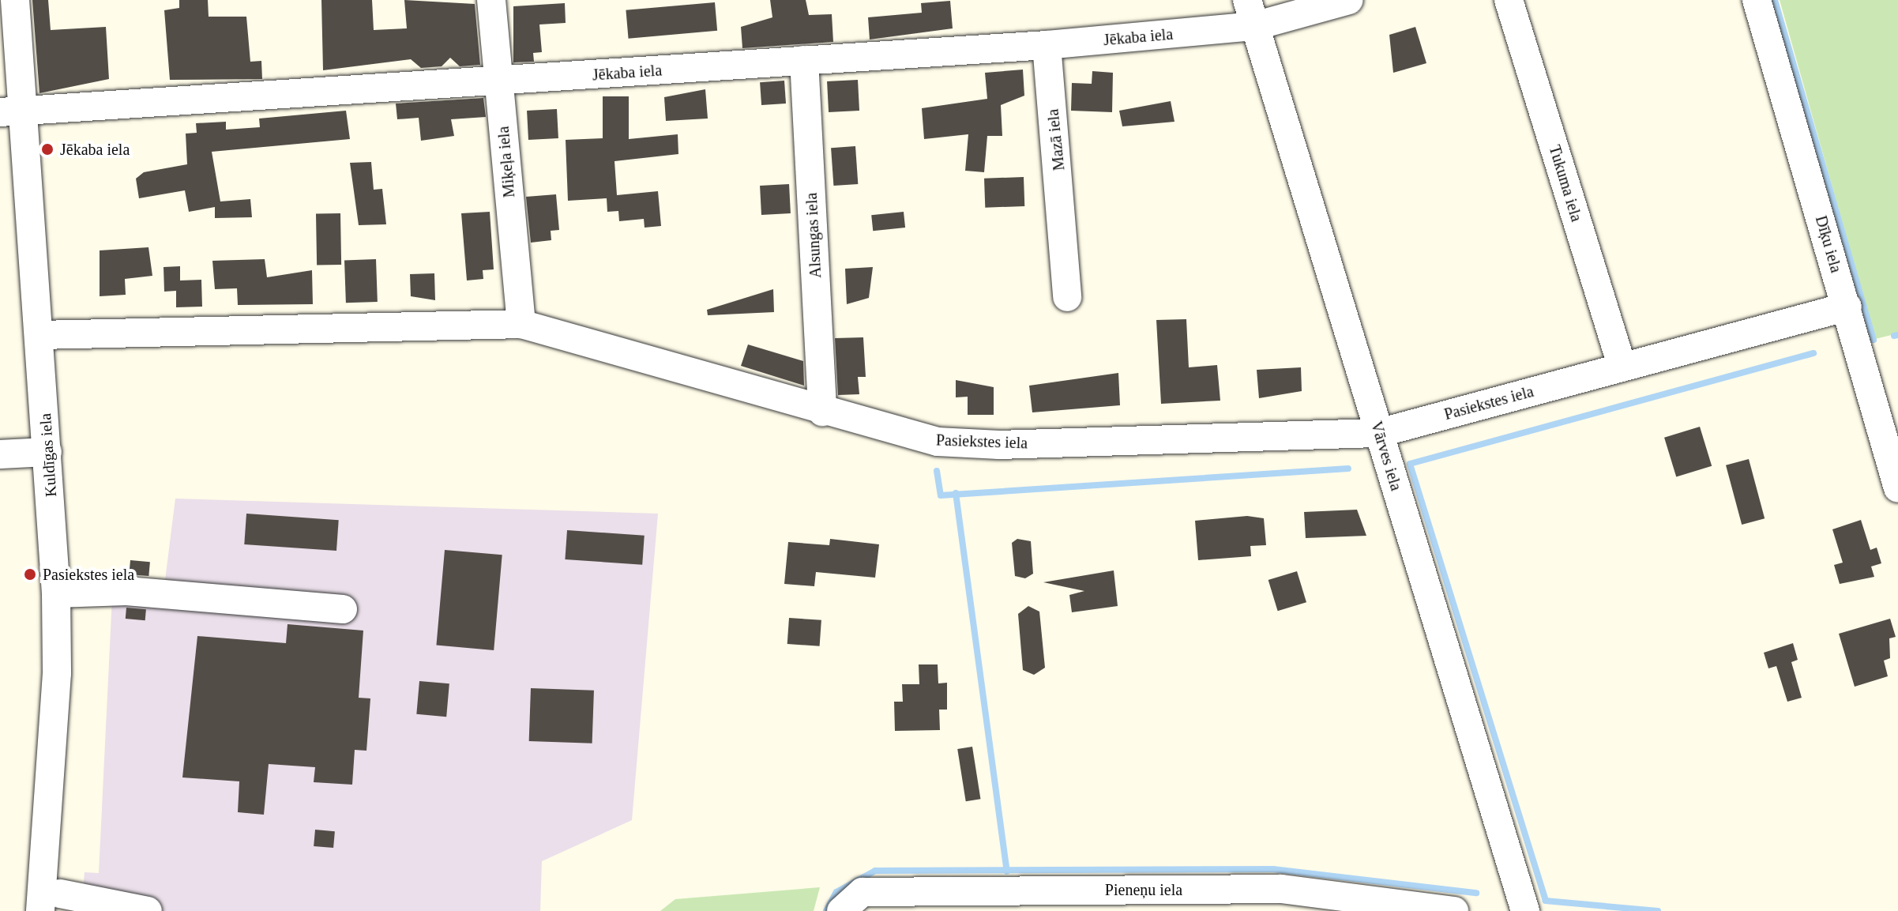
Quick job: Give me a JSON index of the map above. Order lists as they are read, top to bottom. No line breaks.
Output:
{"streets":{"street":["Jēkaba iela","Mazā iela","Miķeļa iela","Tukuma iela","Alsungas iela","Dīķu iela","Pasiekstes iela","Kuldīgas iela","Vārves iela","Pieneņu iela"]},"crossings":[["Jēkaba iela","Mazā iela"],["Jēkaba iela","Miķeļa iela"],["Jēkaba iela","Alsungas iela"],["Jēkaba iela","Kuldīgas iela"],["Jēkaba iela","Vārves iela"],["Miķeļa iela","Pasiekstes iela"],["Tukuma iela","Pasiekstes iela"],["Alsungas iela","Pasiekstes iela"],["Dīķu iela","Pasiekstes iela"],["Pasiekstes iela","Kuldīgas iela"],["Pasiekstes iela","Vārves iela"]],"places":["Jēkaba iela","Pasiekstes iela"]}
